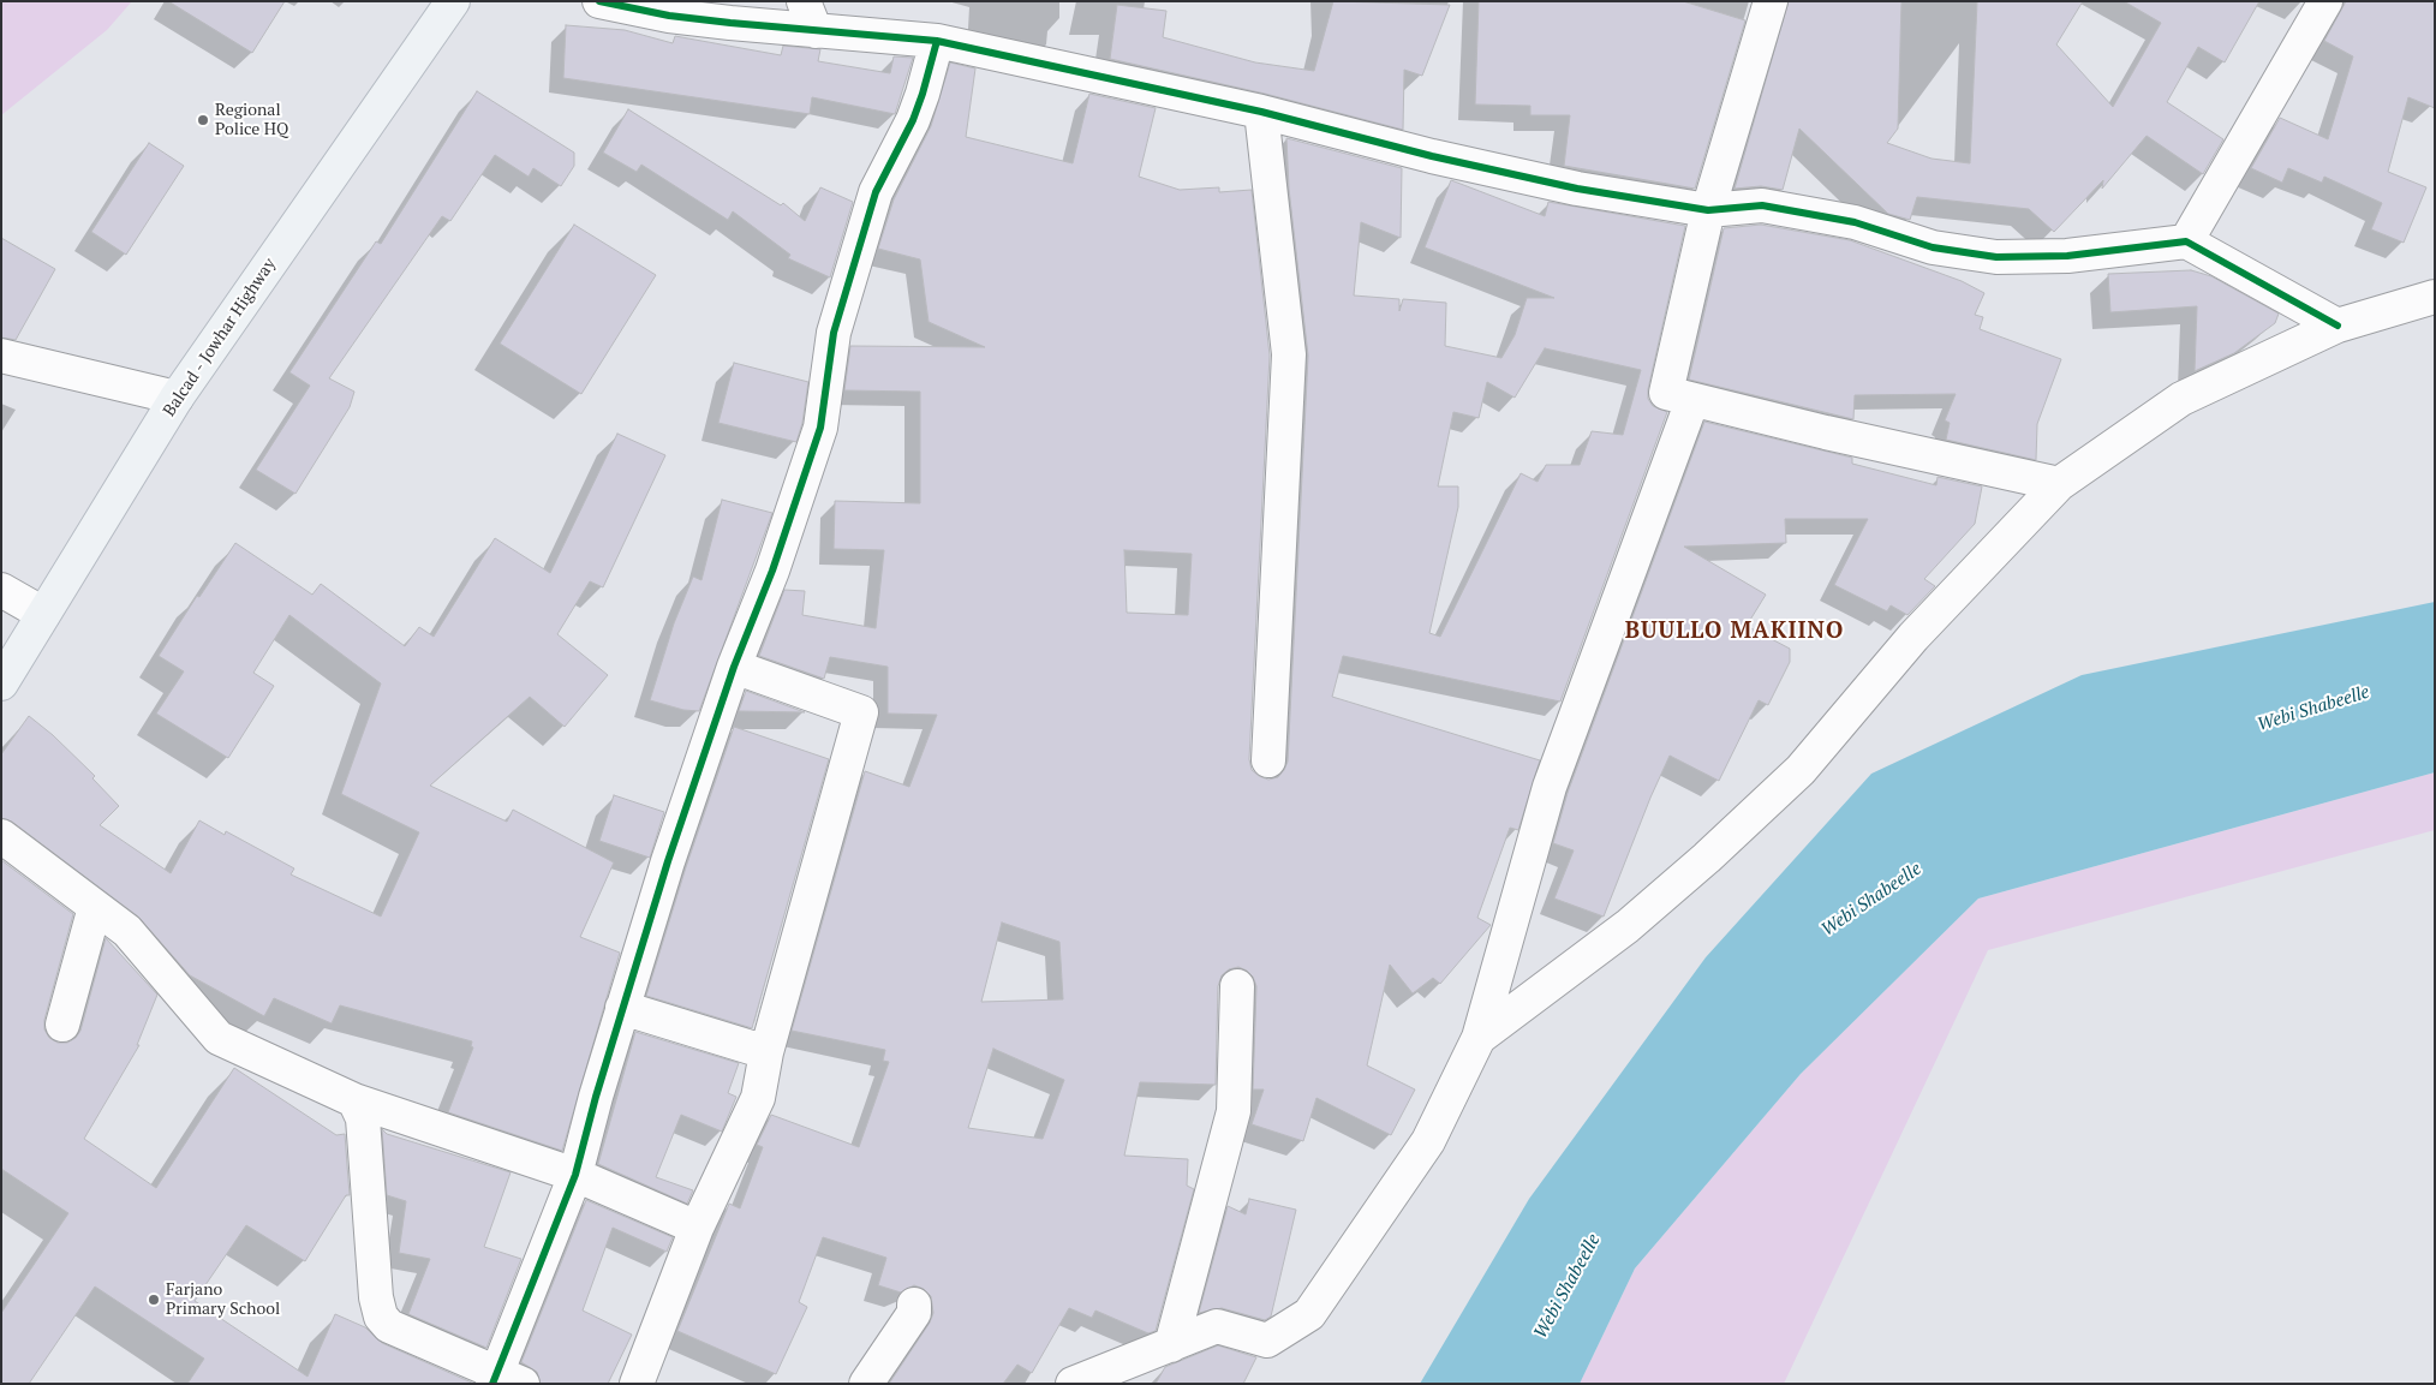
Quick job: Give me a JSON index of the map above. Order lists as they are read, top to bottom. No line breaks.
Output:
{"streets":{"main road":["Balcad - Jowhar Highway"]},"districts":["BUULLO MAKIINO"],"water":["Webi Shabeelle"],"places":["Regional Police HQ","Farjano Primary School"]}
